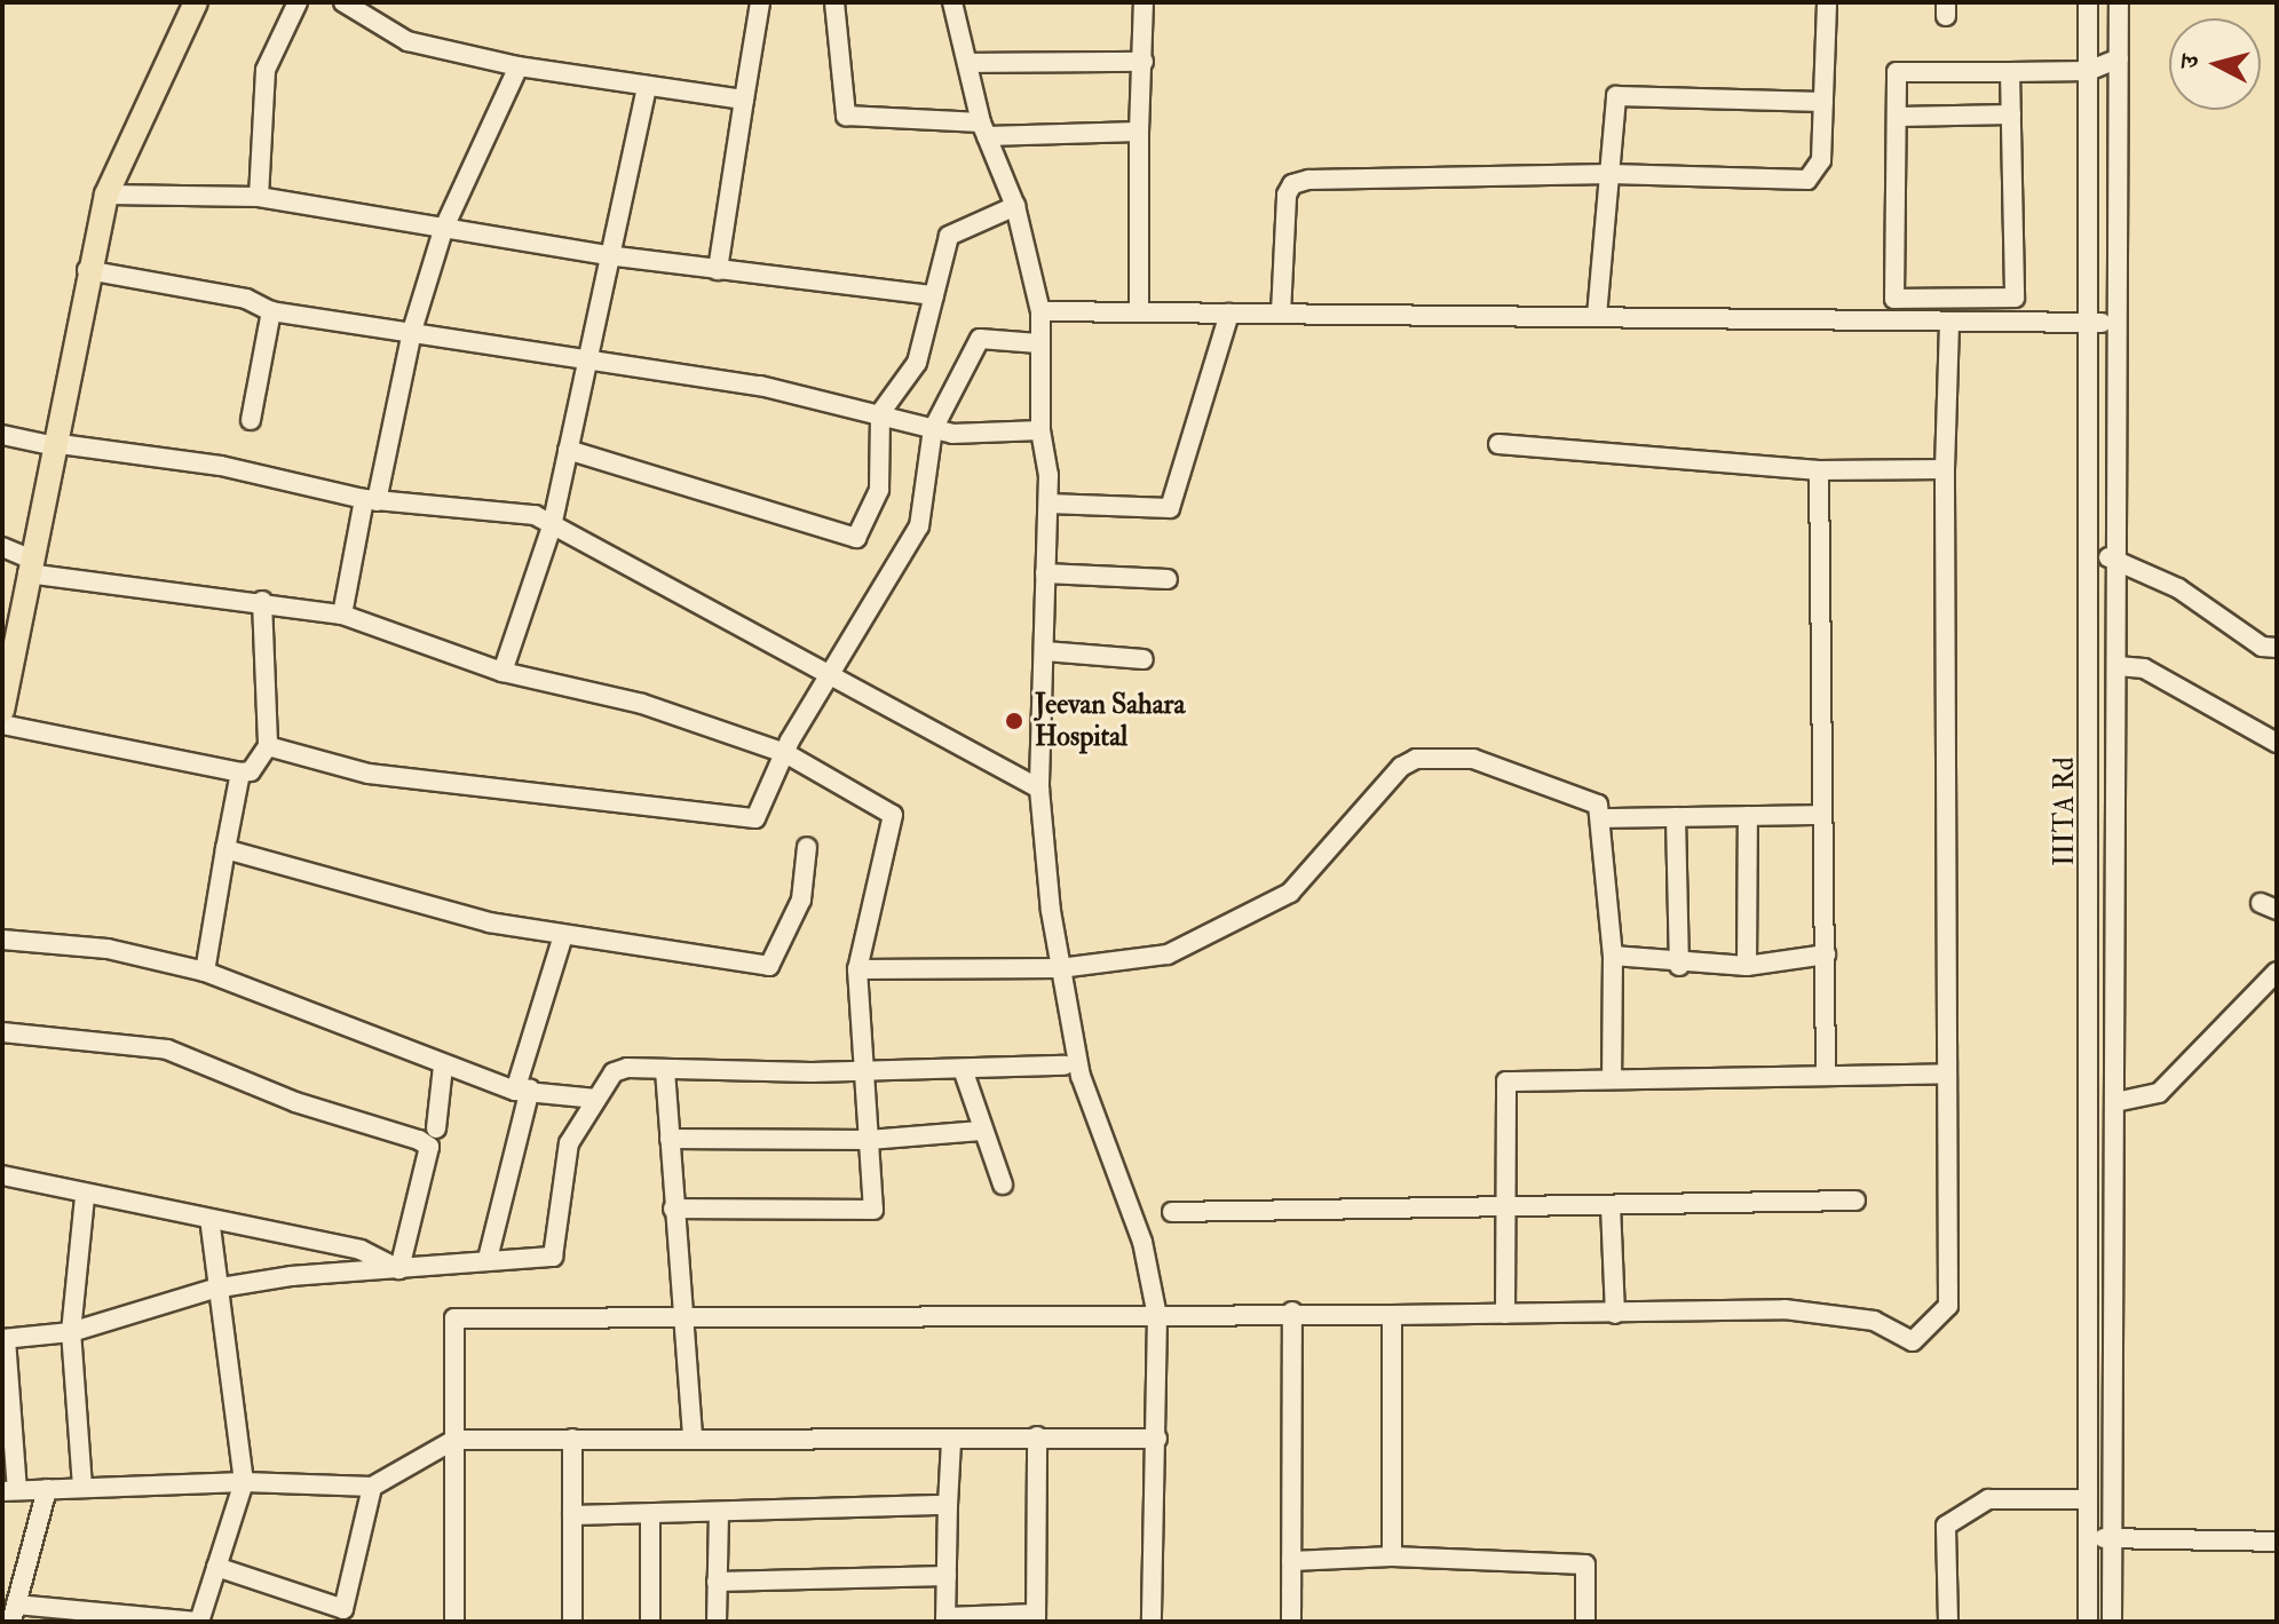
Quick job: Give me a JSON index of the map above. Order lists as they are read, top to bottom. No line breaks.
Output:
{"streets":{"street":["IIITA Rd"]},"places":["Jeevan Sahara Hospital"],"north":"left"}
